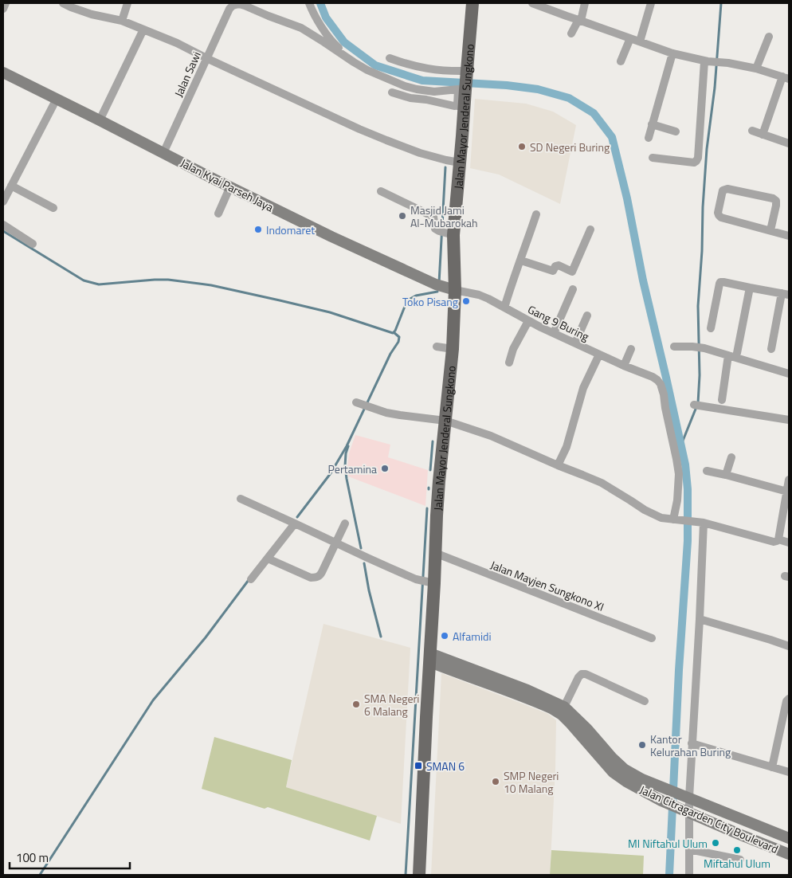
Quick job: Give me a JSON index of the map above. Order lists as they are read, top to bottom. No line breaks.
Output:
{"streets":{"main road":["Jalan Mayor Jenderal Sungkono","Jalan Kyai Parseh Jaya","Jalan Citragarden City Boulevard"],"street":["Jalan Sawi","Gang 9 Buring","Jalan Mayjen Sungkono XI"]},"crossings":[["Jalan Sawi","Jalan Kyai Parseh Jaya"],["Jalan Mayor Jenderal Sungkono","Jalan Kyai Parseh Jaya"],["Jalan Mayor Jenderal Sungkono","Gang 9 Buring"],["Jalan Mayor Jenderal Sungkono","Jalan Mayjen Sungkono XI"],["Jalan Mayor Jenderal Sungkono","Jalan Citragarden City Boulevard"],["Jalan Kyai Parseh Jaya","Gang 9 Buring"]],"places":{"other":["SD Negeri Buring","Masjid Jami Al-Mubarokah","Indomaret","Toko Pisang","Pertamina","Alfamidi","SMA Negeri 6 Malang","Kantor Kelurahan Buring","SMP Negeri 10 Malang","MI Niftahul Ulum","Miftahul Ulum"],"transit":["SMAN 6"]},"scale_bar":"100 m"}
